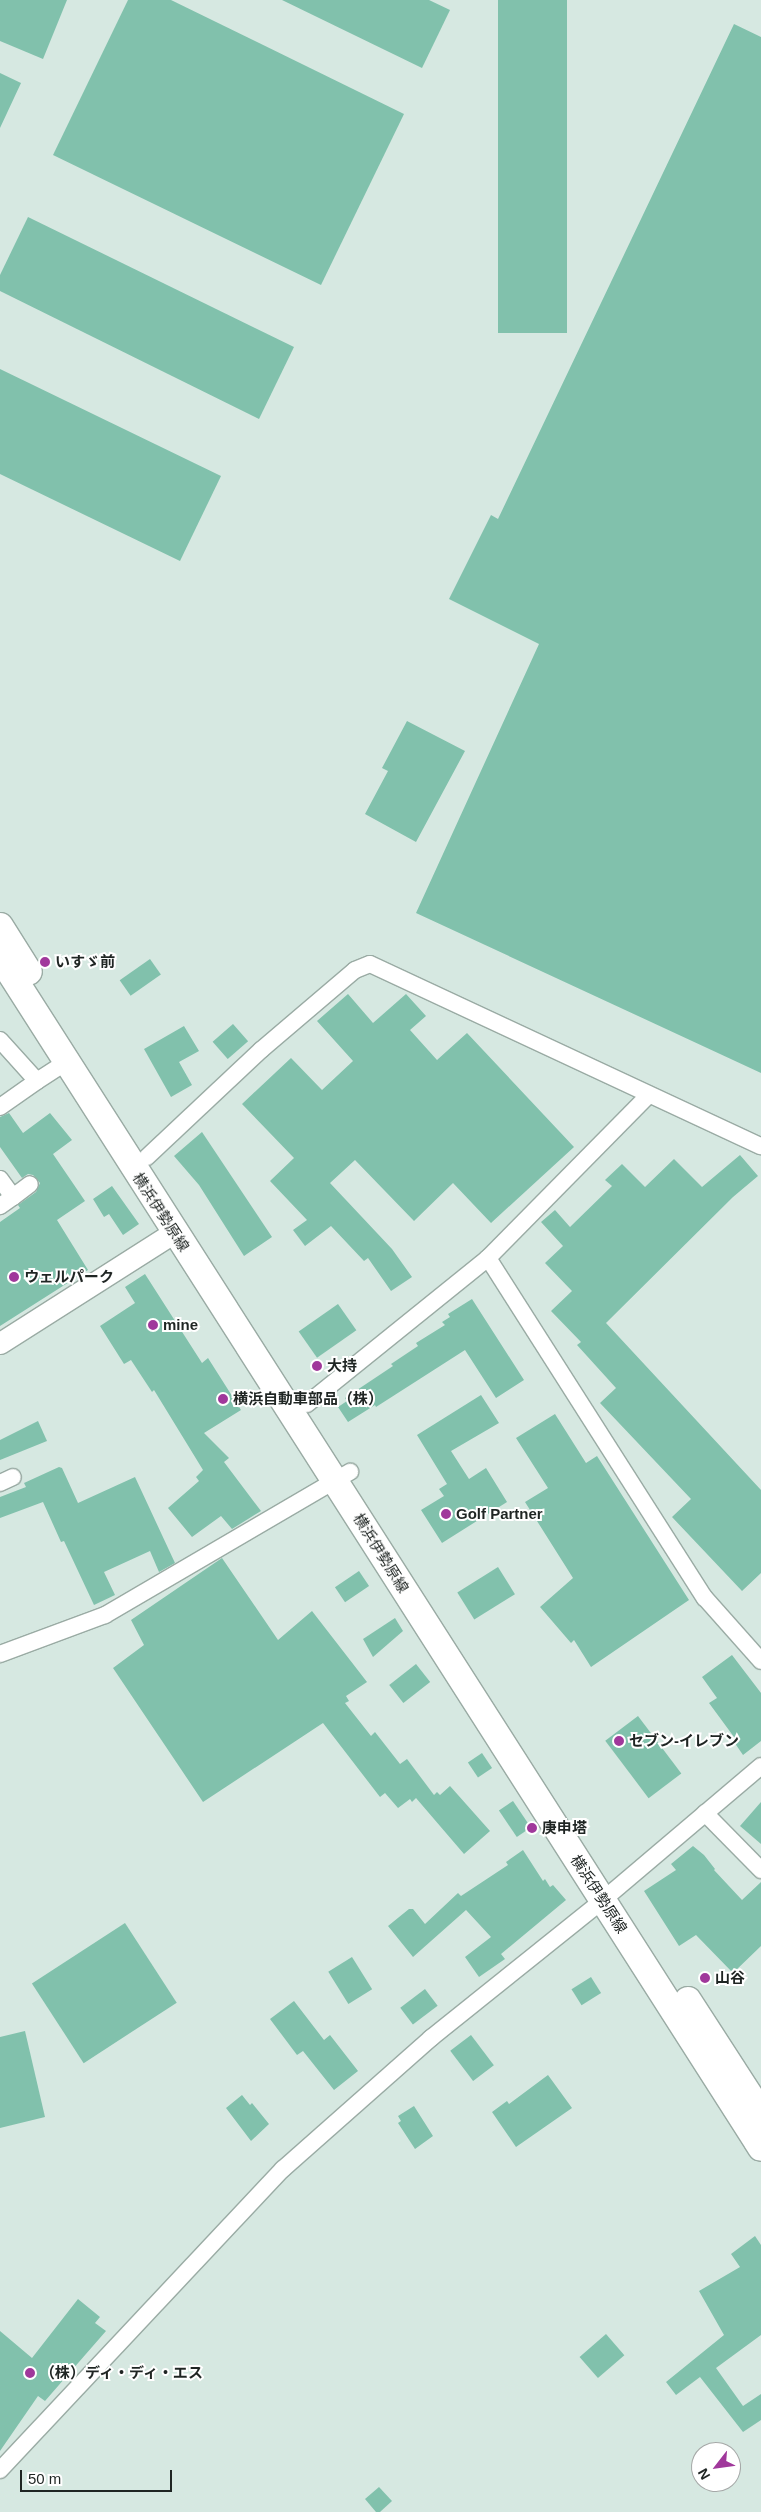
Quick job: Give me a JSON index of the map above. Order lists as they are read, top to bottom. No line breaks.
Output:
{"streets":{"main road":["横浜伊勢原線"]},"places":["いすゞ前","ウェルパーク","mine","大持","横浜自動車部品（株）","Golf Partner","セブン-イレブン","庚申塔","山谷","（株）ディ・ディ・エス"],"scale_bar":"50 m","north":"bottom left"}
